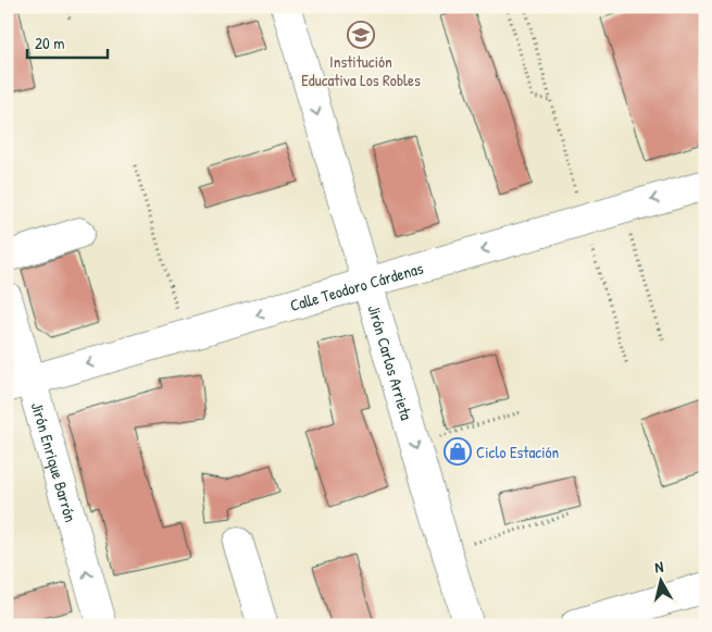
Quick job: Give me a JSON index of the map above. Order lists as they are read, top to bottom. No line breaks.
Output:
{"streets":{"street":["Calle Teodoro Cárdenas","Jirón Carlos Arrieta","Jirón Enrique Barrón"]},"crossings":[["Calle Teodoro Cárdenas","Jirón Carlos Arrieta"],["Calle Teodoro Cárdenas","Jirón Enrique Barrón"]],"one_way":["Calle Teodoro Cárdenas","Jirón Carlos Arrieta","Jirón Enrique Barrón"],"places":{"school or university":["Institución Educativa Los Robles"],"shop":["Ciclo Estación"]},"scale_bar":"20 m","north":"top"}
